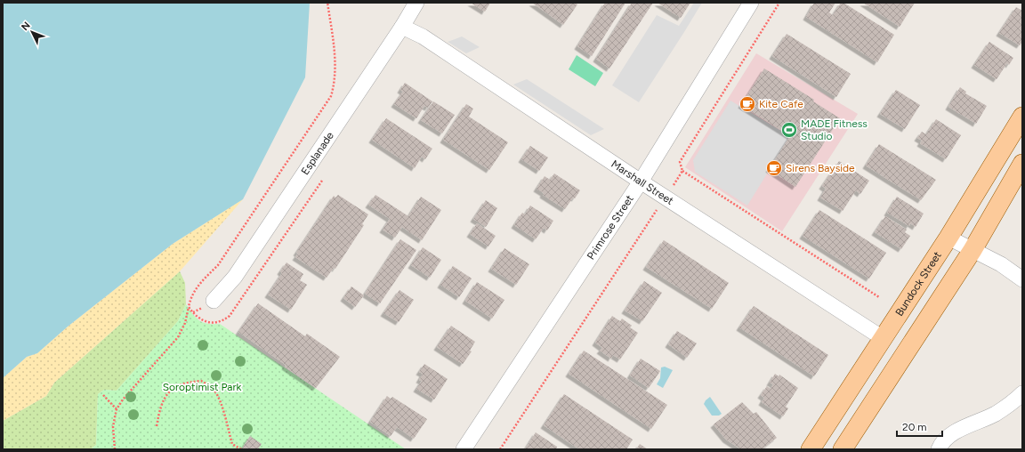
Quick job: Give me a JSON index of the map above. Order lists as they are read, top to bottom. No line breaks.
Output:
{"streets":{"main road":["Bundock Street"],"street":["Esplanade","Marshall Street","Primrose Street"]},"crossings":[["Esplanade","Marshall Street"],["Marshall Street","Primrose Street"],["Marshall Street","Bundock Street"]],"parks":["Soroptimist Park"],"places":{"cafe":["Kite Cafe","Sirens Bayside"],"sports":["MADE Fitness Studio"]},"scale_bar":"20 m","north":"top left"}
